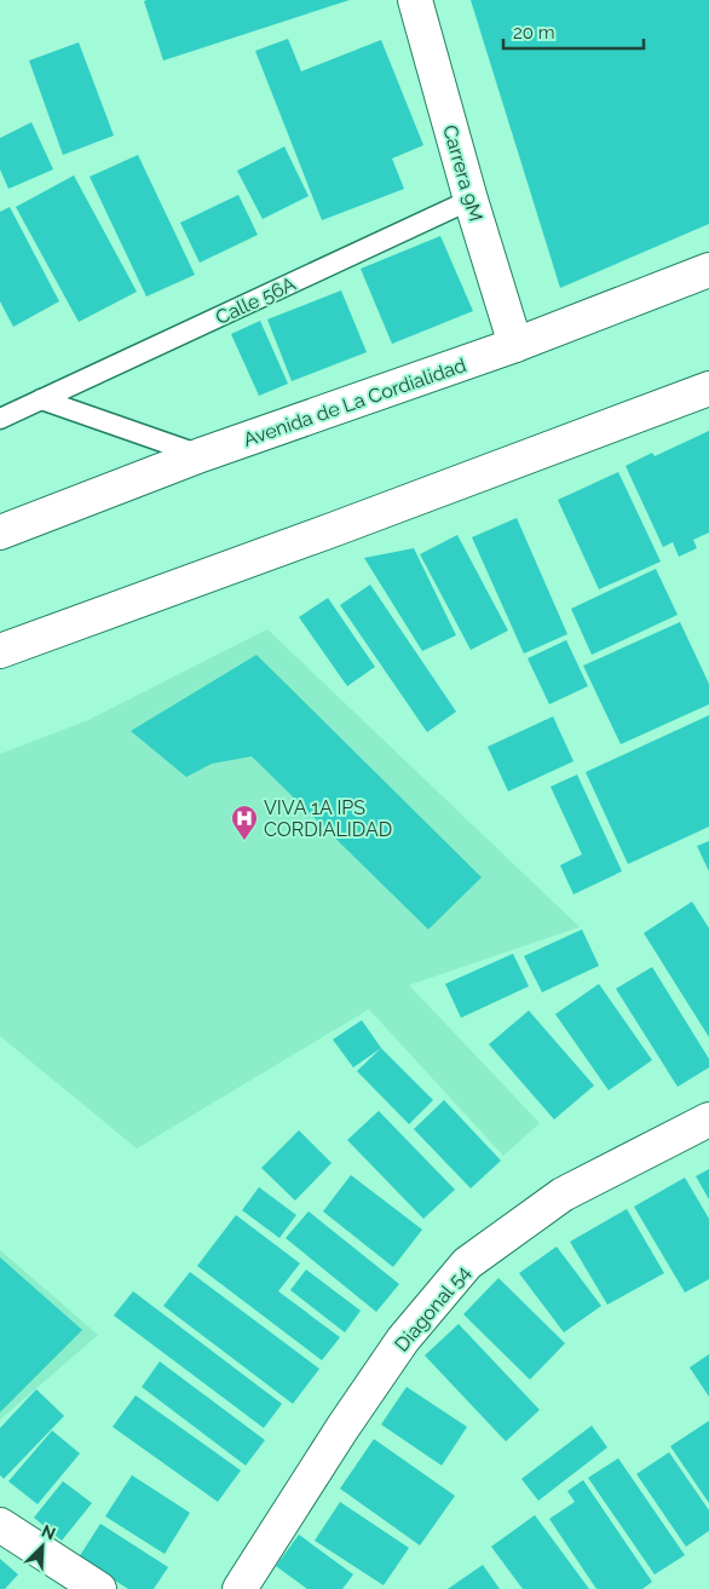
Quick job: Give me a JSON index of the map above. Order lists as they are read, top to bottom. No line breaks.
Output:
{"streets":{"main road":["Carrera 9M","Avenida de La Cordialidad","Diagonal 54"],"lane":["Calle 56A"]},"crossings":[["Carrera 9M","Calle 56A"],["Carrera 9M","Avenida de La Cordialidad"]],"places":{"hospital":["VIVA 1A IPS CORDIALIDAD"]},"scale_bar":"20 m","north":"top right"}
